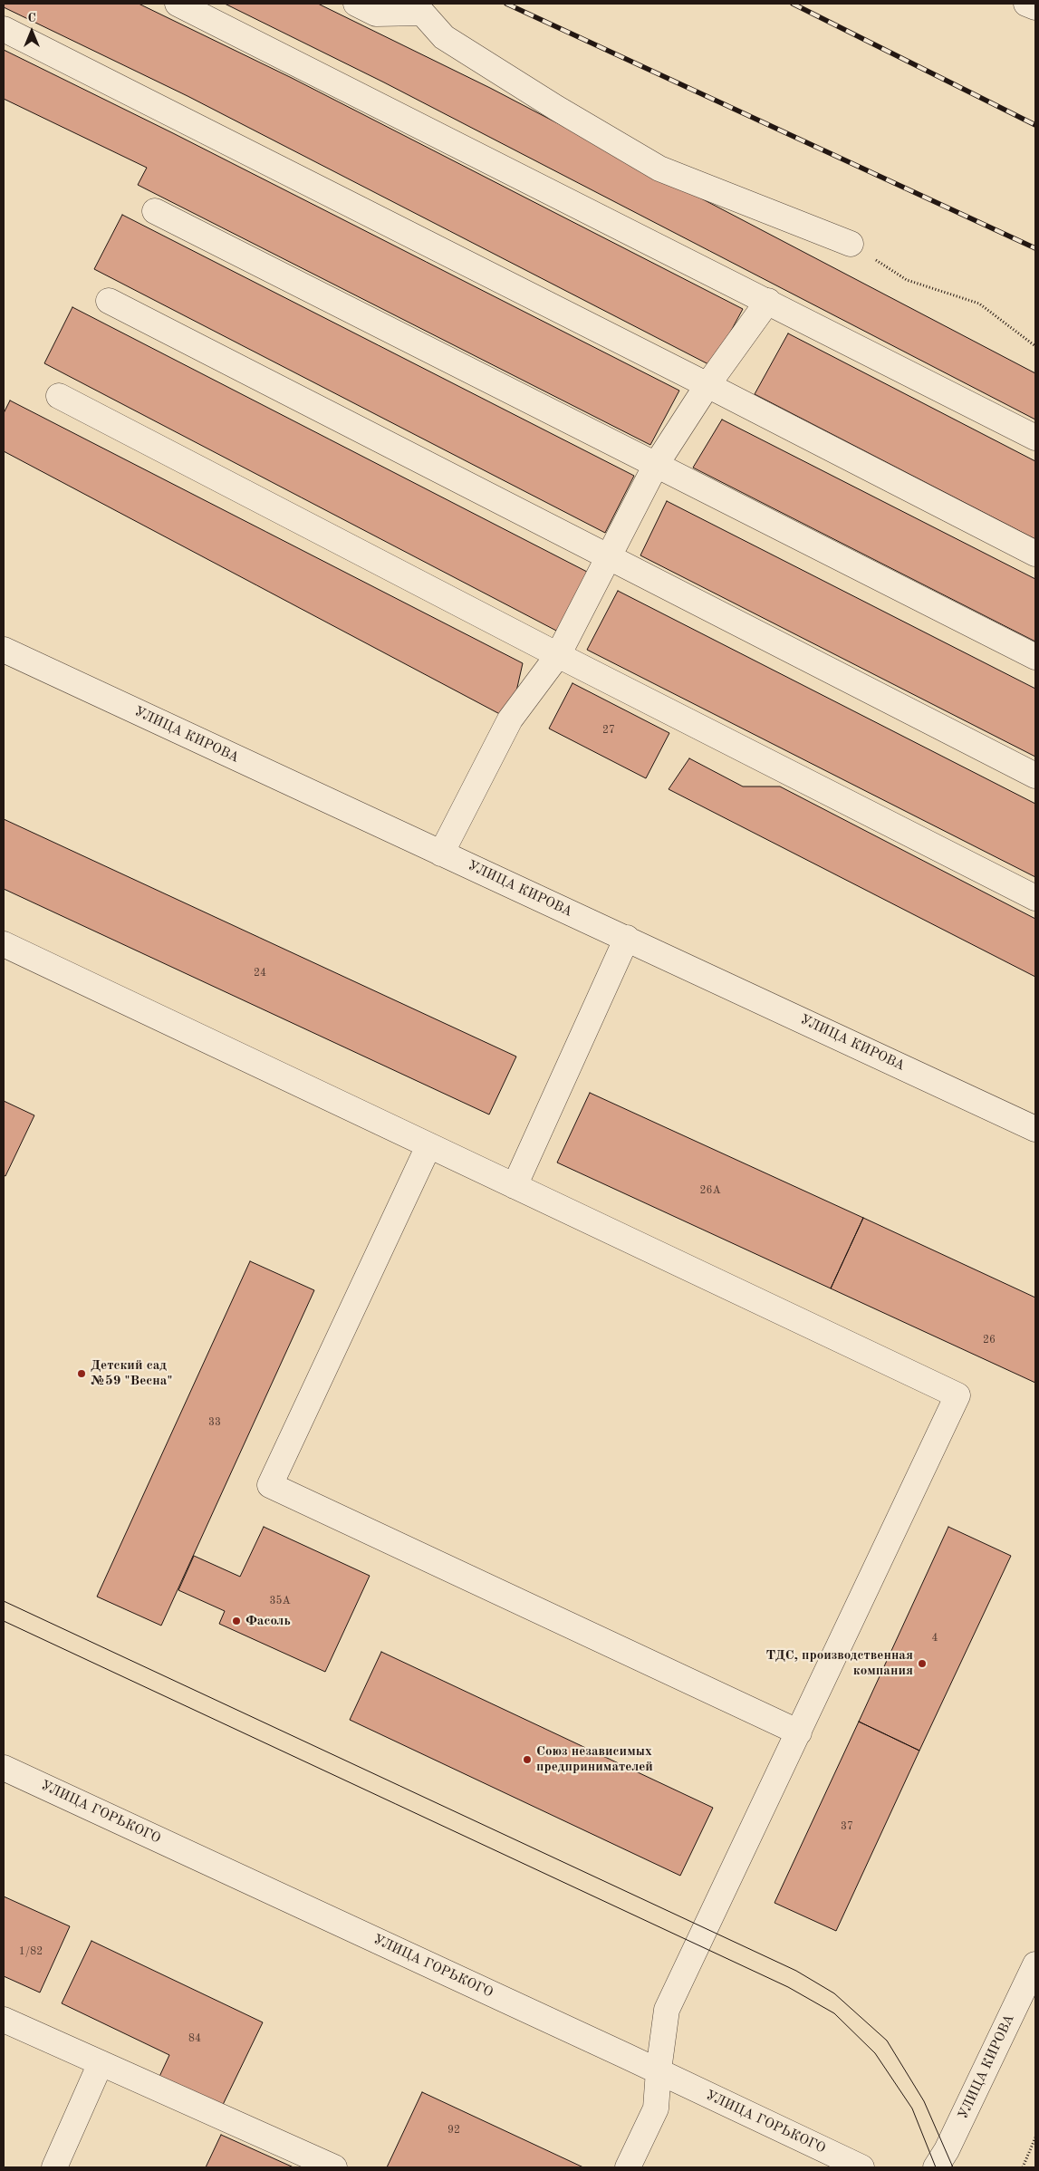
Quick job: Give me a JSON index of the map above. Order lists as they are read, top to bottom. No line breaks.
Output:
{"streets":{"street":["УЛИЦА КИРОВА","УЛИЦА ГОРЬКОГО"]},"places":["Детский сад №59 \"Весна\"","Фасоль","ТДС, производственная компания","Союз независимых предпринимателей"],"house_numbers":["27","24","26А","26","33","35А","4","37","1/82","84","92"],"north":"top"}
